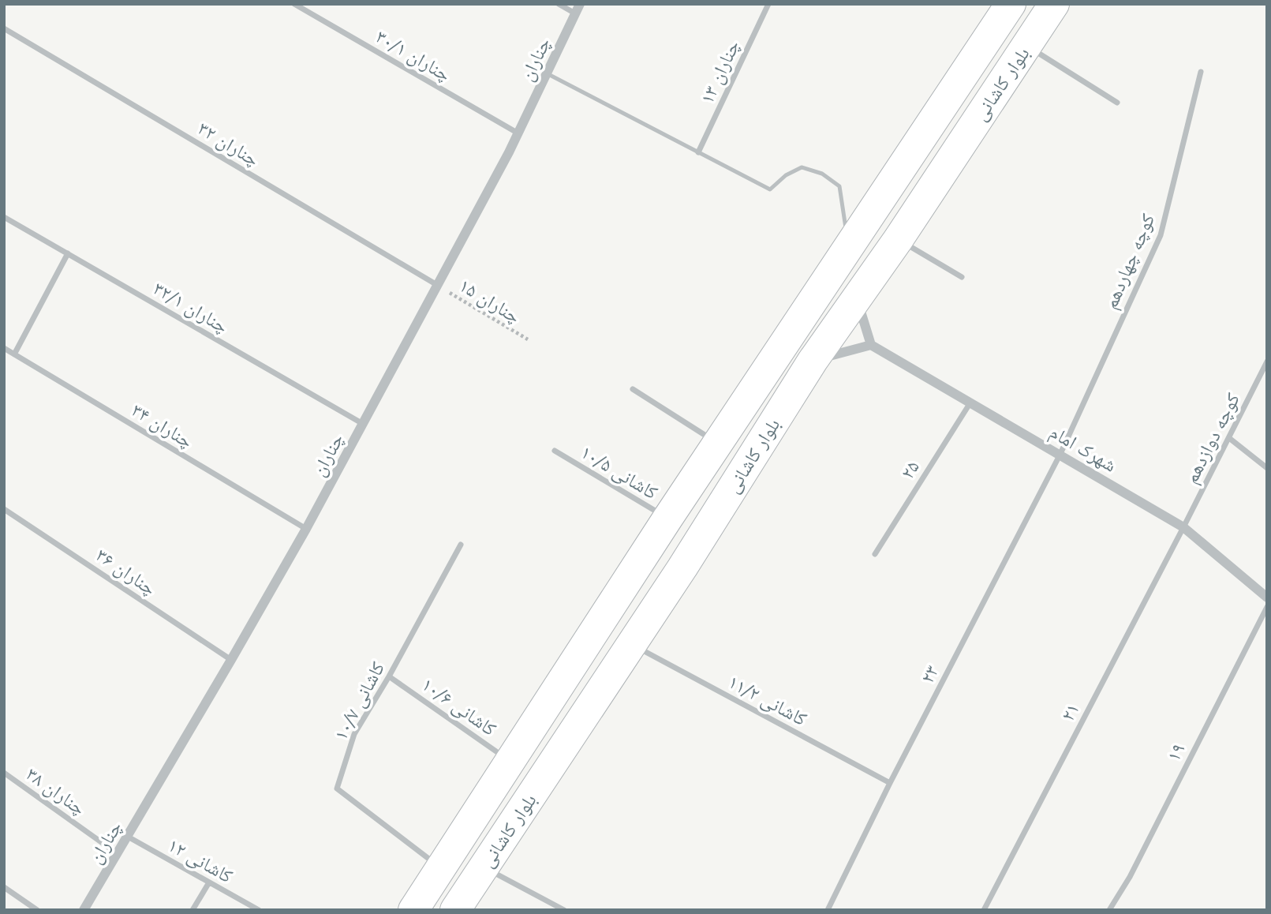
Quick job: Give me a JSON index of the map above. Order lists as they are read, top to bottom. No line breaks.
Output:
{"streets":{"main road":["بلوار کاشانی"],"street":["چناران ۳۰/۱","چناران","چناران ۱۳","چناران ۳۲","کوچه چهاردهم","چناران ۳۲/۱","چناران ۳۴","کوچه دوازدهم","شهرک امام","۲۵","۱۰/۵ کاشانی","چناران ۳۶","۲۳","۱۱/۲ کاشانی","۱۰/۷ کاشانی","۱۰/۶ کاشانی","۲۱","۱۹","چناران ۳۸","کاشانی ۱۲"],"path":["چناران ۱۵"]},"crossings":[["چناران ۳۰/۱","چناران"],["چناران","چناران ۳۲"],["چناران","چناران ۱۵"],["چناران","چناران ۳۲/۱"],["چناران","چناران ۳۴"],["چناران","چناران ۳۶"],["چناران","چناران ۳۸"],["چناران","کاشانی ۱۲"],["بلوار کاشانی","۱۰/۵ کاشانی"],["بلوار کاشانی","۱۱/۲ کاشانی"],["بلوار کاشانی","۱۰/۷ کاشانی"],["بلوار کاشانی","۱۰/۶ کاشانی"],["چناران ۳۲","چناران ۱۵"],["کوچه چهاردهم","شهرک امام"],["کوچه چهاردهم","۲۳"],["کوچه دوازدهم","شهرک امام"],["کوچه دوازدهم","۲۱"],["شهرک امام","۲۵"],["شهرک امام","۲۳"],["شهرک امام","۲۱"],["۲۳","۱۱/۲ کاشانی"],["۱۰/۷ کاشانی","۱۰/۶ کاشانی"]]}
